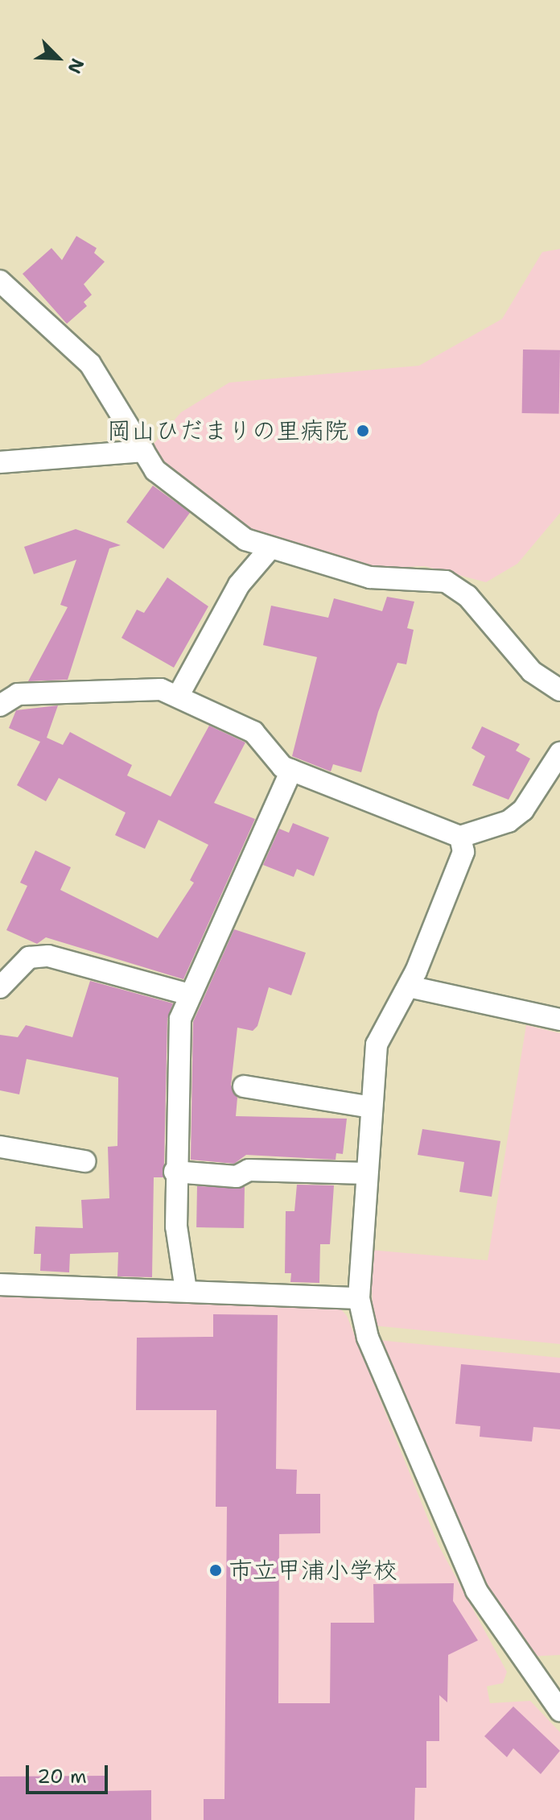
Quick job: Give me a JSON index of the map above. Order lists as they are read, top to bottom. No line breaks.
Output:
{"places":["岡山ひだまりの里病院","市立甲浦小学校"],"scale_bar":"20 m","north":"bottom right"}
